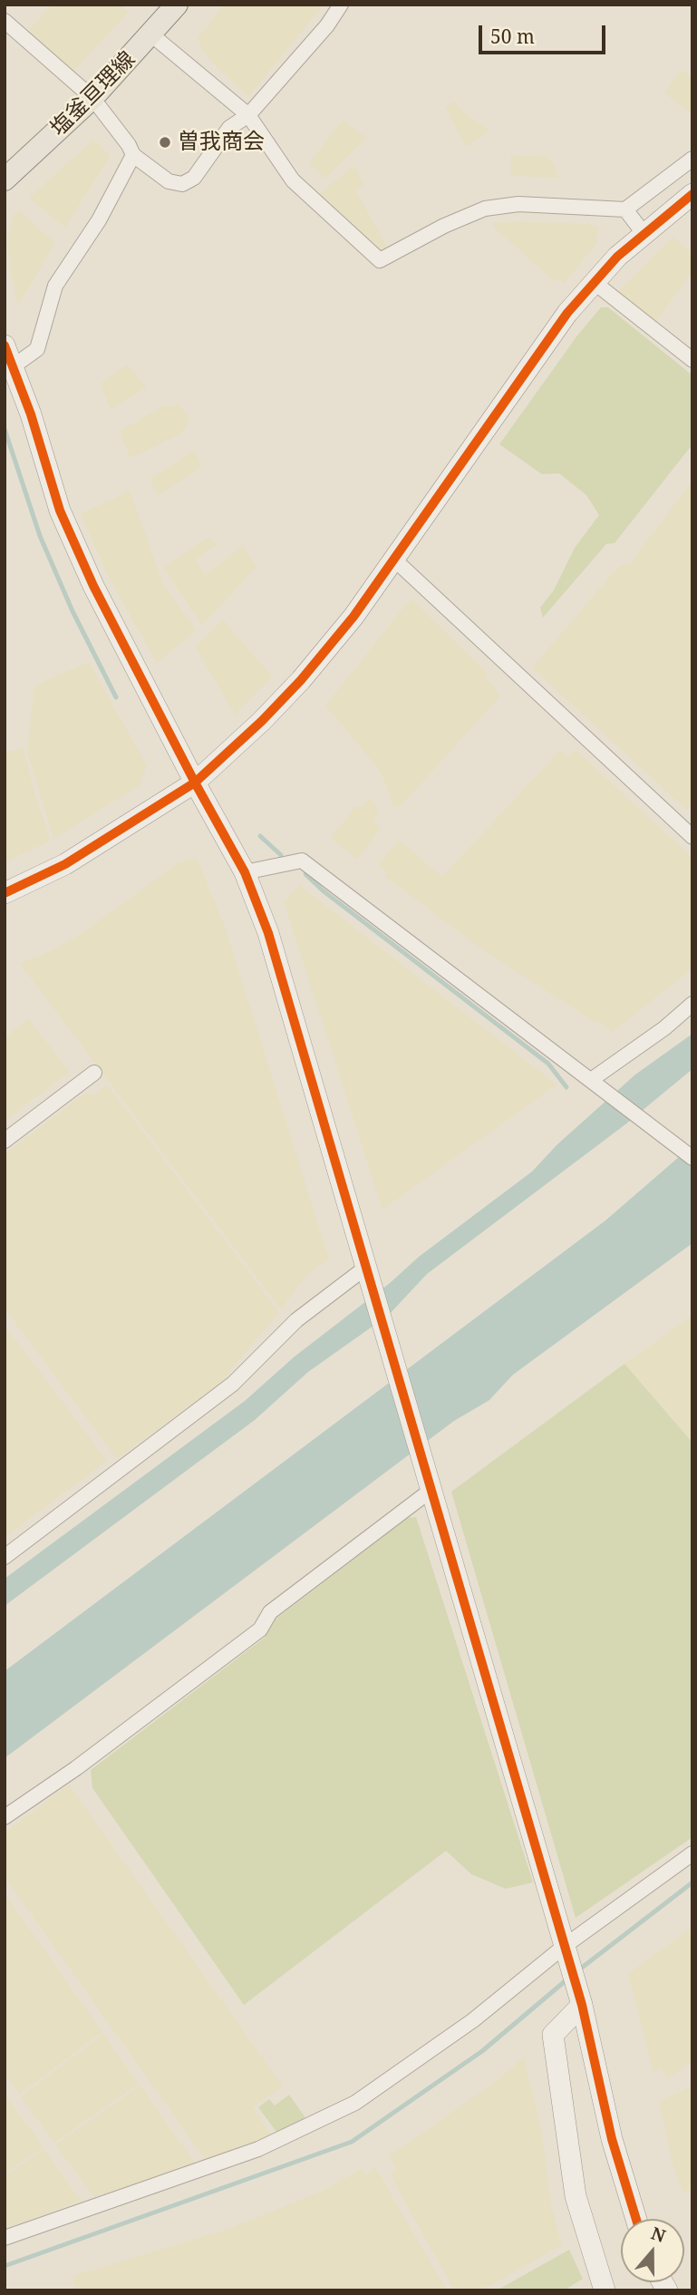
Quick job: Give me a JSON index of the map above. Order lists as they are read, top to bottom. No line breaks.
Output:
{"streets":{"main road":["塩釜亘理線"]},"places":["曽我商会"],"scale_bar":"50 m","north":"top"}
